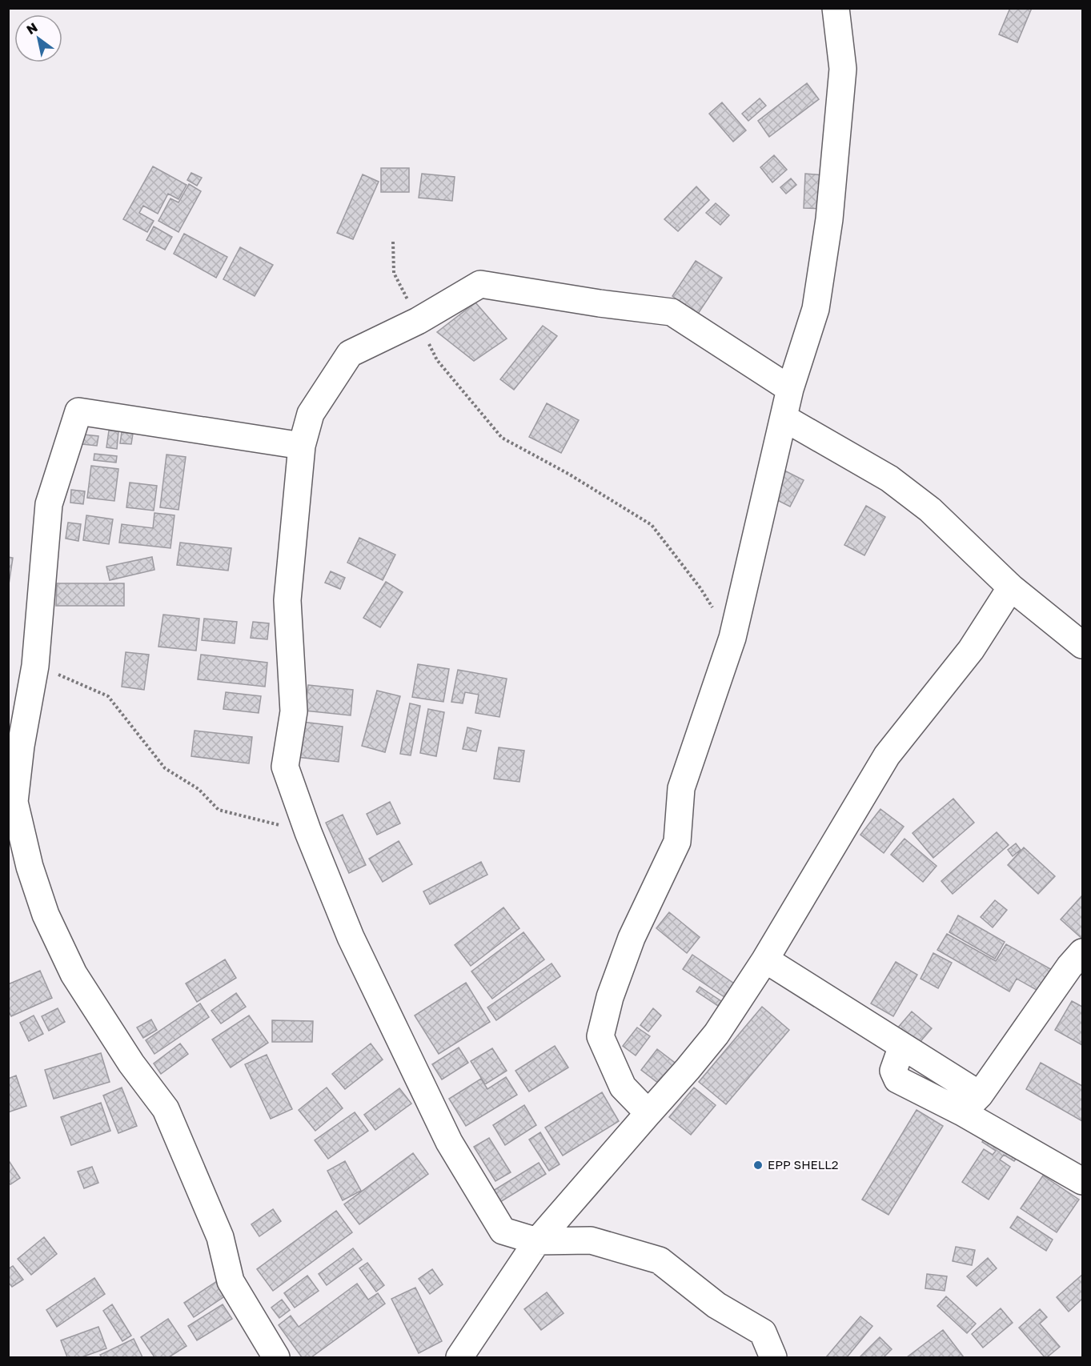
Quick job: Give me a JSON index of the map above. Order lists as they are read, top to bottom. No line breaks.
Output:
{"places":["EPP SHELL2"],"north":"top left"}
